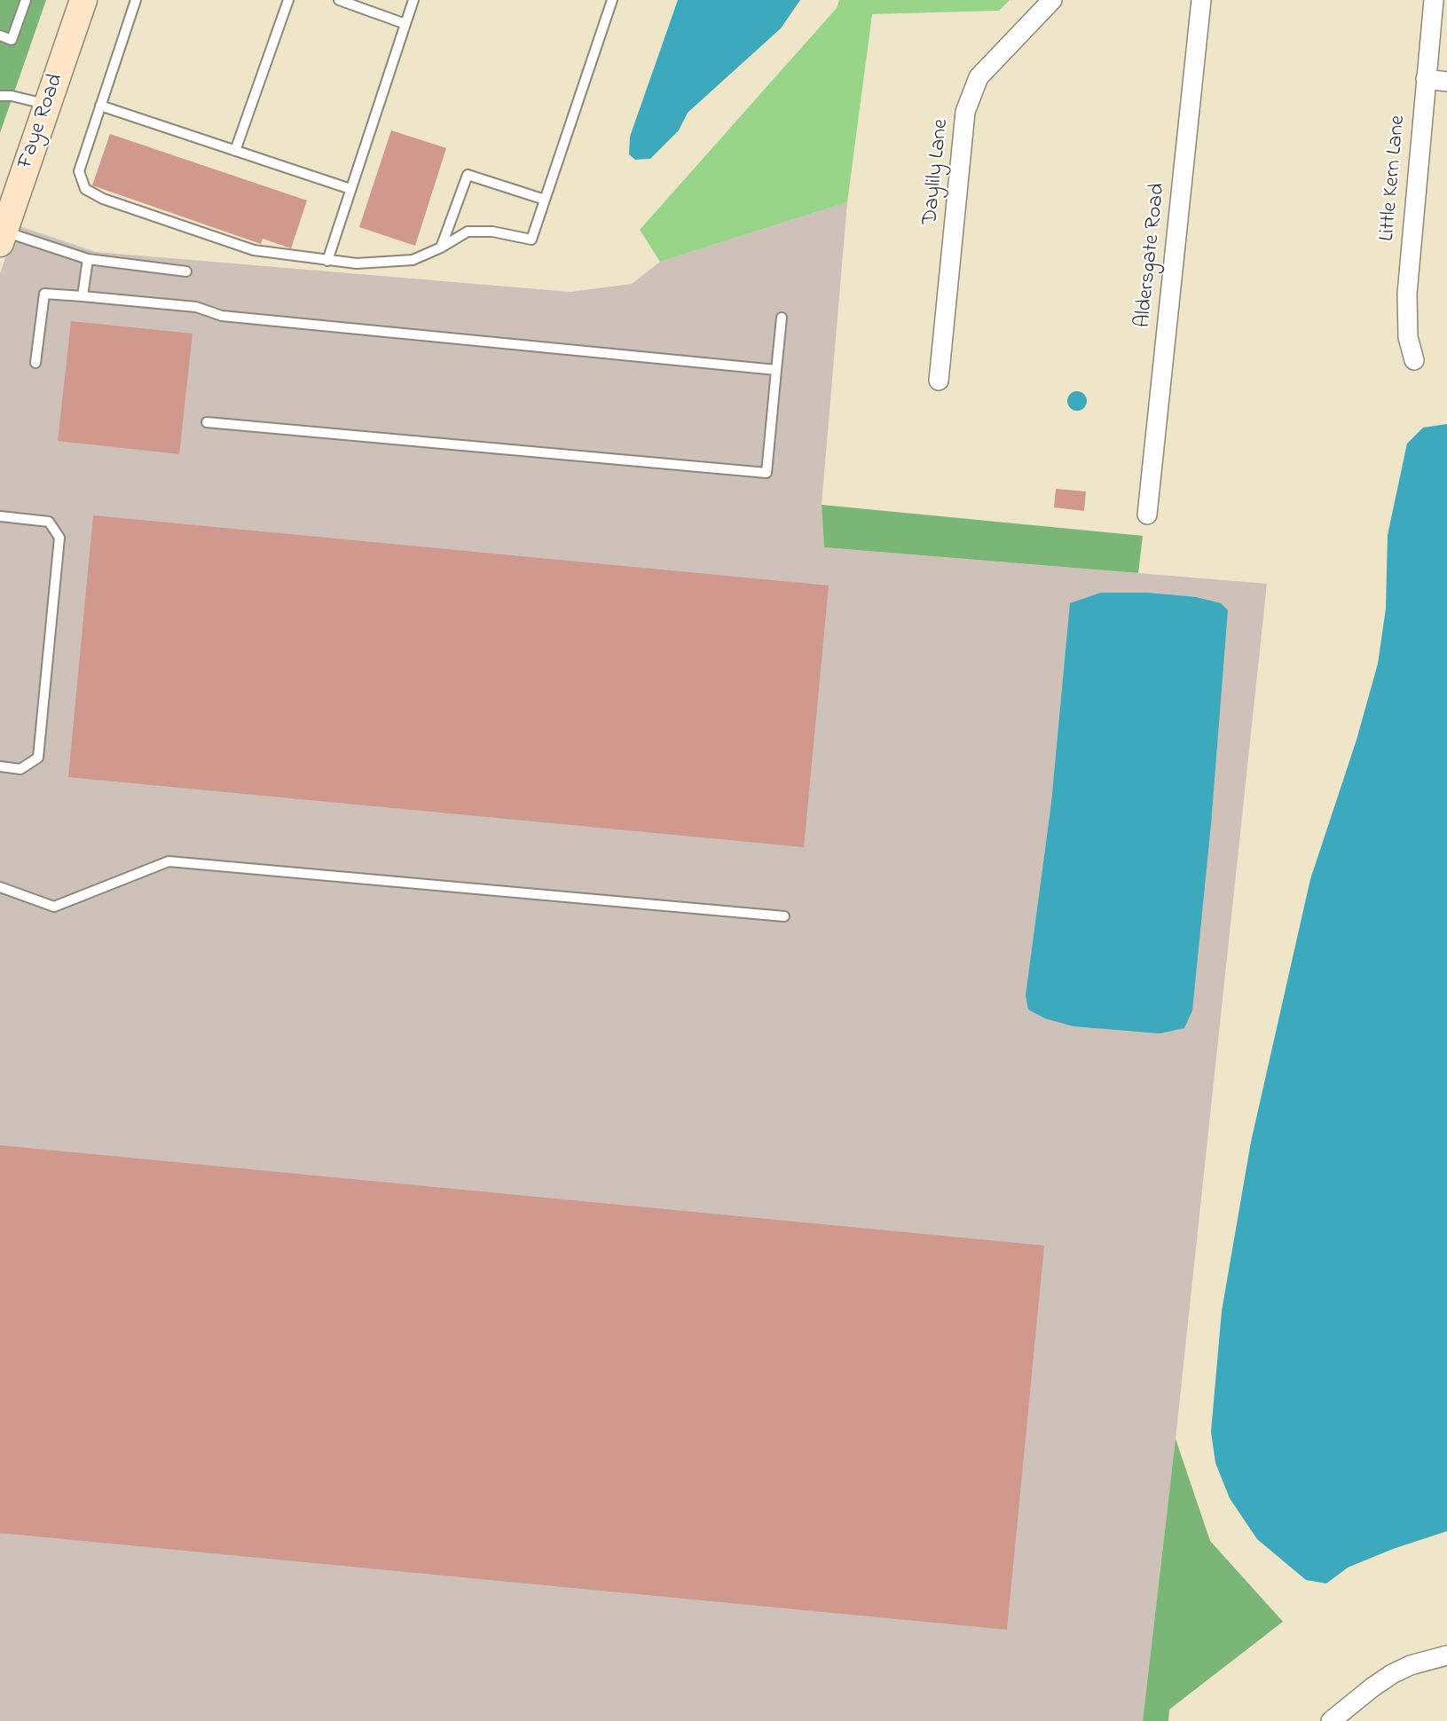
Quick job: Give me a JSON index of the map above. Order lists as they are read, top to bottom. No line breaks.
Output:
{"streets":{"street":["Faye Road","Daylily Lane","Little Kern Lane","Aldersgate Road"]}}
